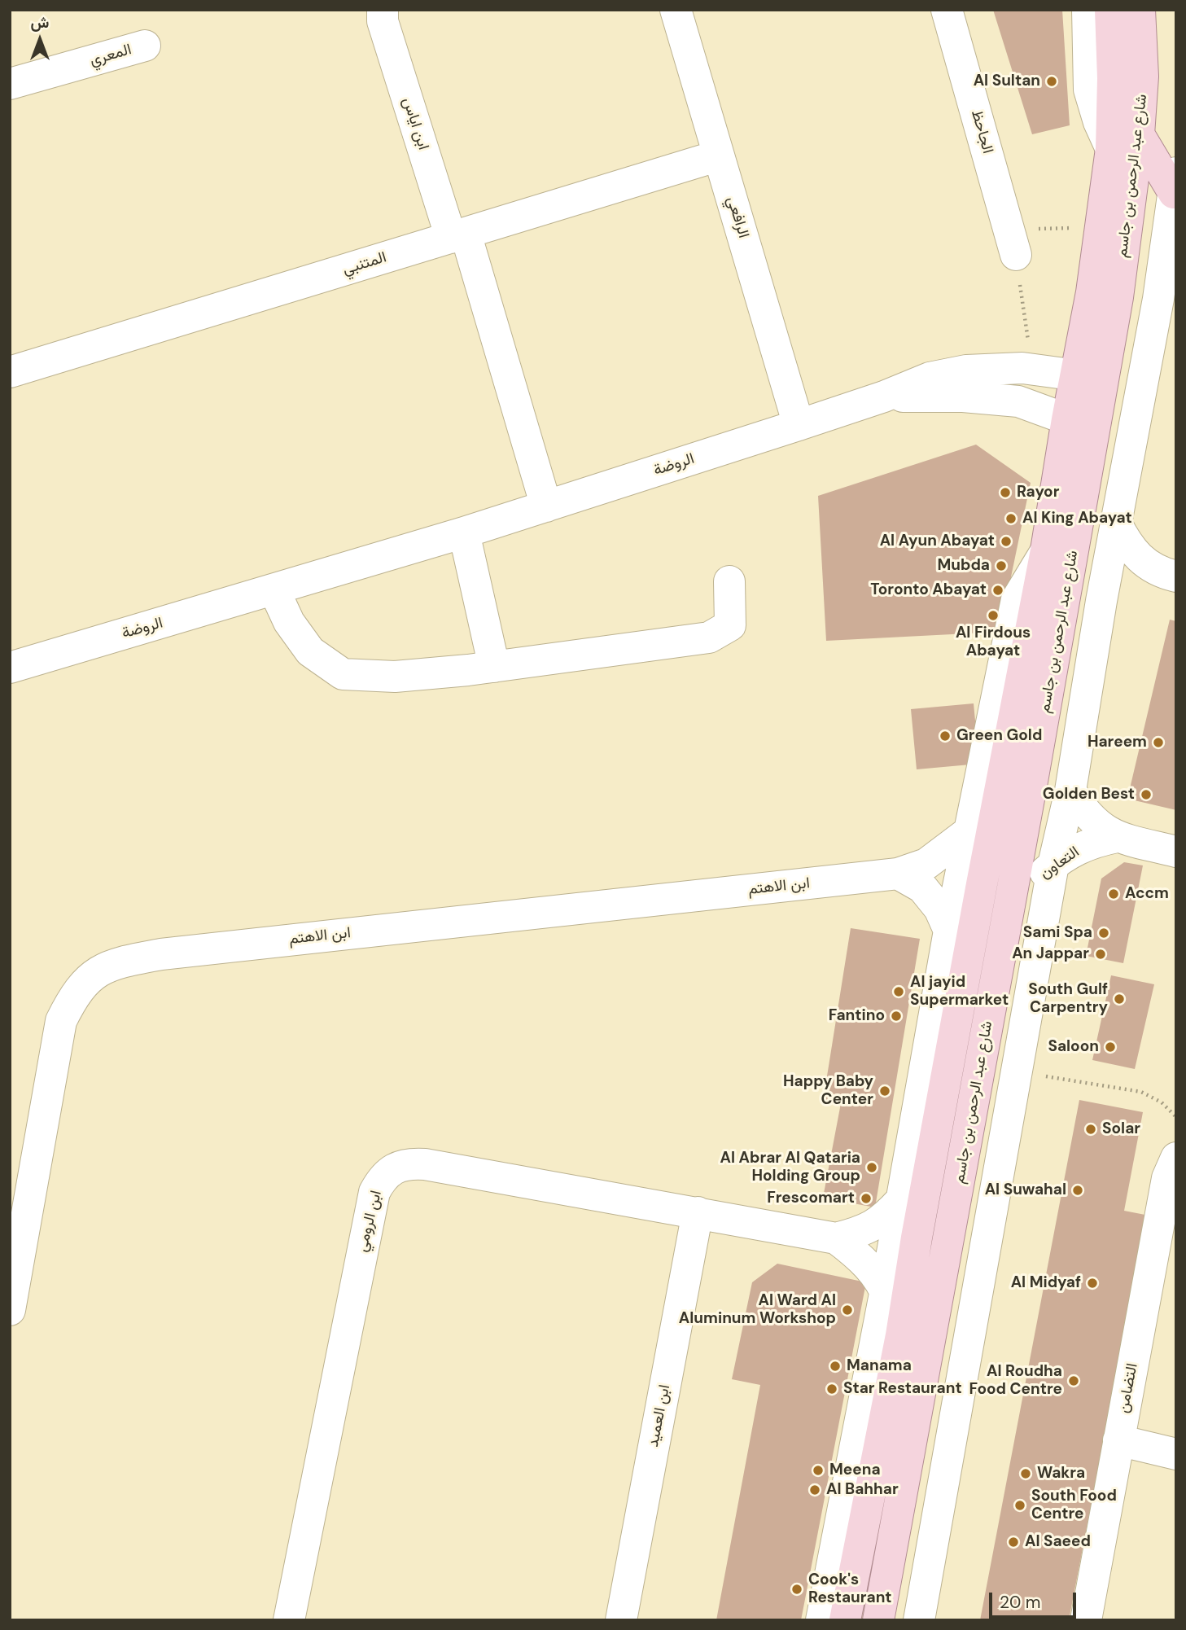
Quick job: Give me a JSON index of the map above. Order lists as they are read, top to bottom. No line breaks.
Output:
{"streets":{"main road":["شارع عبد الرحمن بن جاسم"],"street":["المعري","ابن اياس","الجاحظ","الرافعي","المتنبي","الروضة","التعاون","ابن الاهتم","ابن الرومي","التضامن","ابن العميد"]},"crossings":[["ابن اياس","المتنبي"],["ابن اياس","الروضة"],["شارع عبد الرحمن بن جاسم","الروضة"],["شارع عبد الرحمن بن جاسم","التعاون"],["شارع عبد الرحمن بن جاسم","ابن الاهتم"],["شارع عبد الرحمن بن جاسم","ابن الرومي"],["الرافعي","المتنبي"],["الرافعي","الروضة"],["ابن الرومي","ابن العميد"]],"places":["Al Sultan","Rayor","Al King Abayat","Al Ayun Abayat","Mubda","Toronto Abayat","Al Firdous Abayat","Green Gold","Hareem","Golden Best","Accm","Sami Spa","An Jappar","Al jayid Supermarket","South Gulf Carpentry","Fantino","Saloon","Happy Baby Center","Solar","Al Abrar Al Qataria Holding Group","Al Suwahal","Frescomart","Al Midyaf","Al Ward Al Aluminum Workshop","Manama","Al Roudha Food Centre","Star Restaurant","Meena","Wakra","Al Bahhar","South Food Centre","Al Saeed","Cook's Restaurant"],"scale_bar":"20 m","north":"top"}
